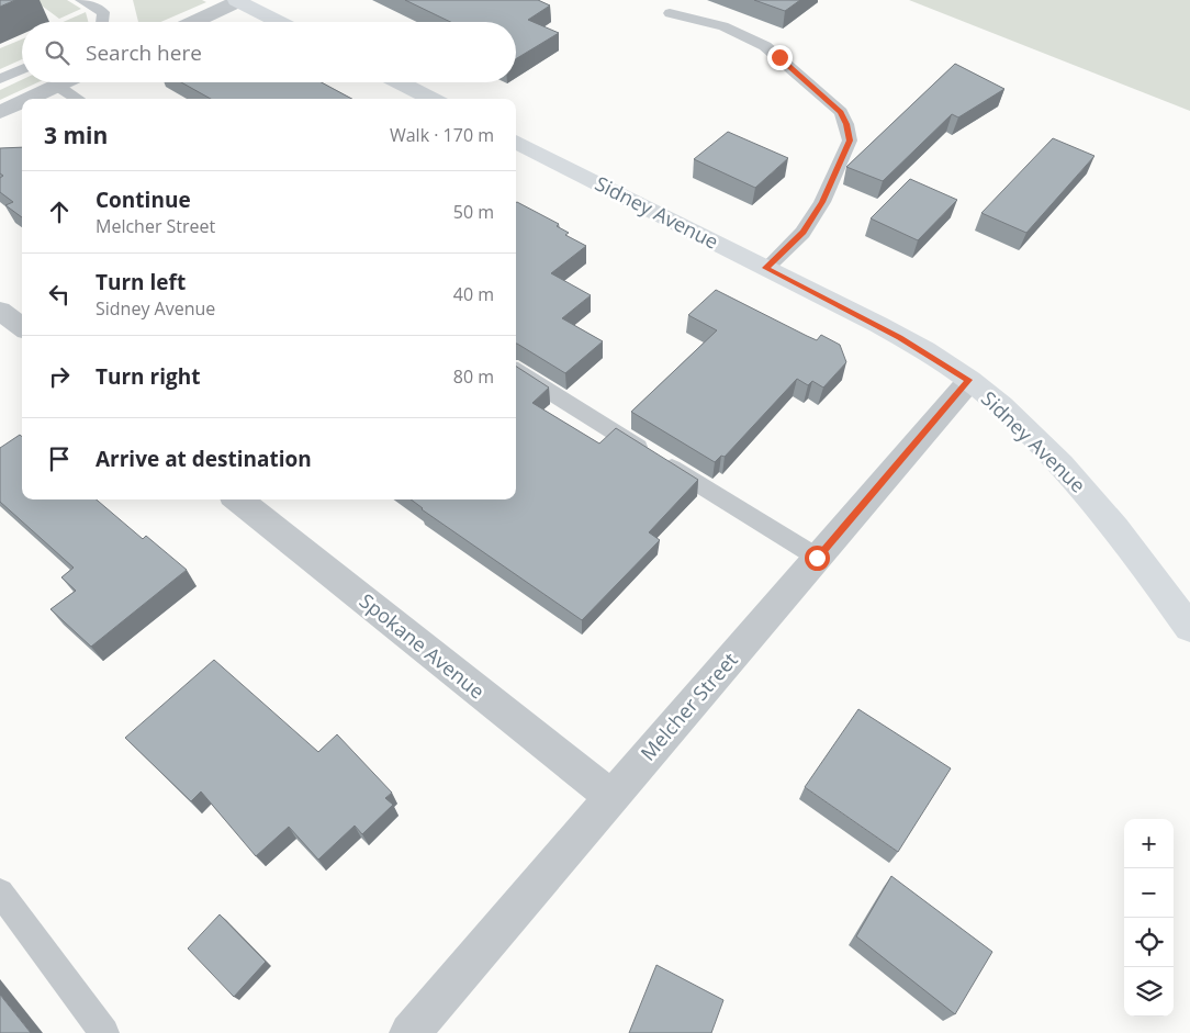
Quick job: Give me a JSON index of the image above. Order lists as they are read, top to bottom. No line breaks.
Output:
{"streets":{"main road":["Sidney Avenue"],"street":["Spokane Avenue","Melcher Street"]},"crossings":[["Sidney Avenue","Melcher Street"],["Spokane Avenue","Melcher Street"]],"page":{"search":"Search here","heading":["3 min","Walk · 170 m"],"list":[["Continue","Melcher Street","50 m"],["Turn left","Sidney Avenue","40 m"],["Turn right","80 m"],"Arrive at destination"],"map_buttons":["+","−"]}}
